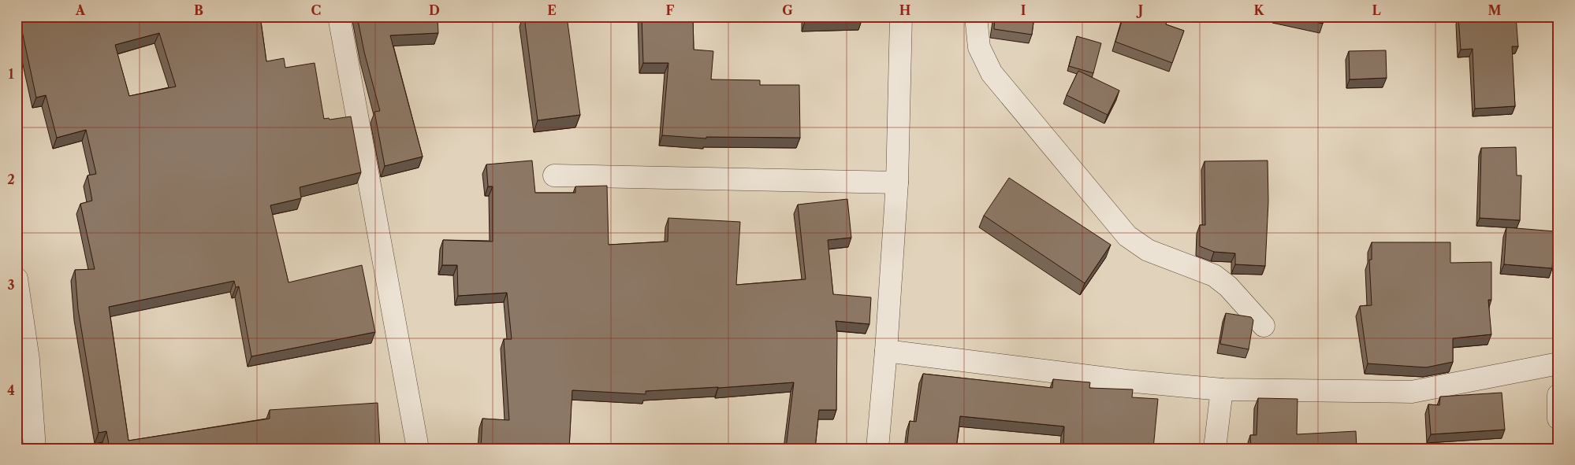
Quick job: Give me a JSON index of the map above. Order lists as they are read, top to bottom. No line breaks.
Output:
{"grid":{"columns":["A","B","C","D","E","F","G","H","I","J","K","L","M"],"rows":["1","2","3","4"]}}
